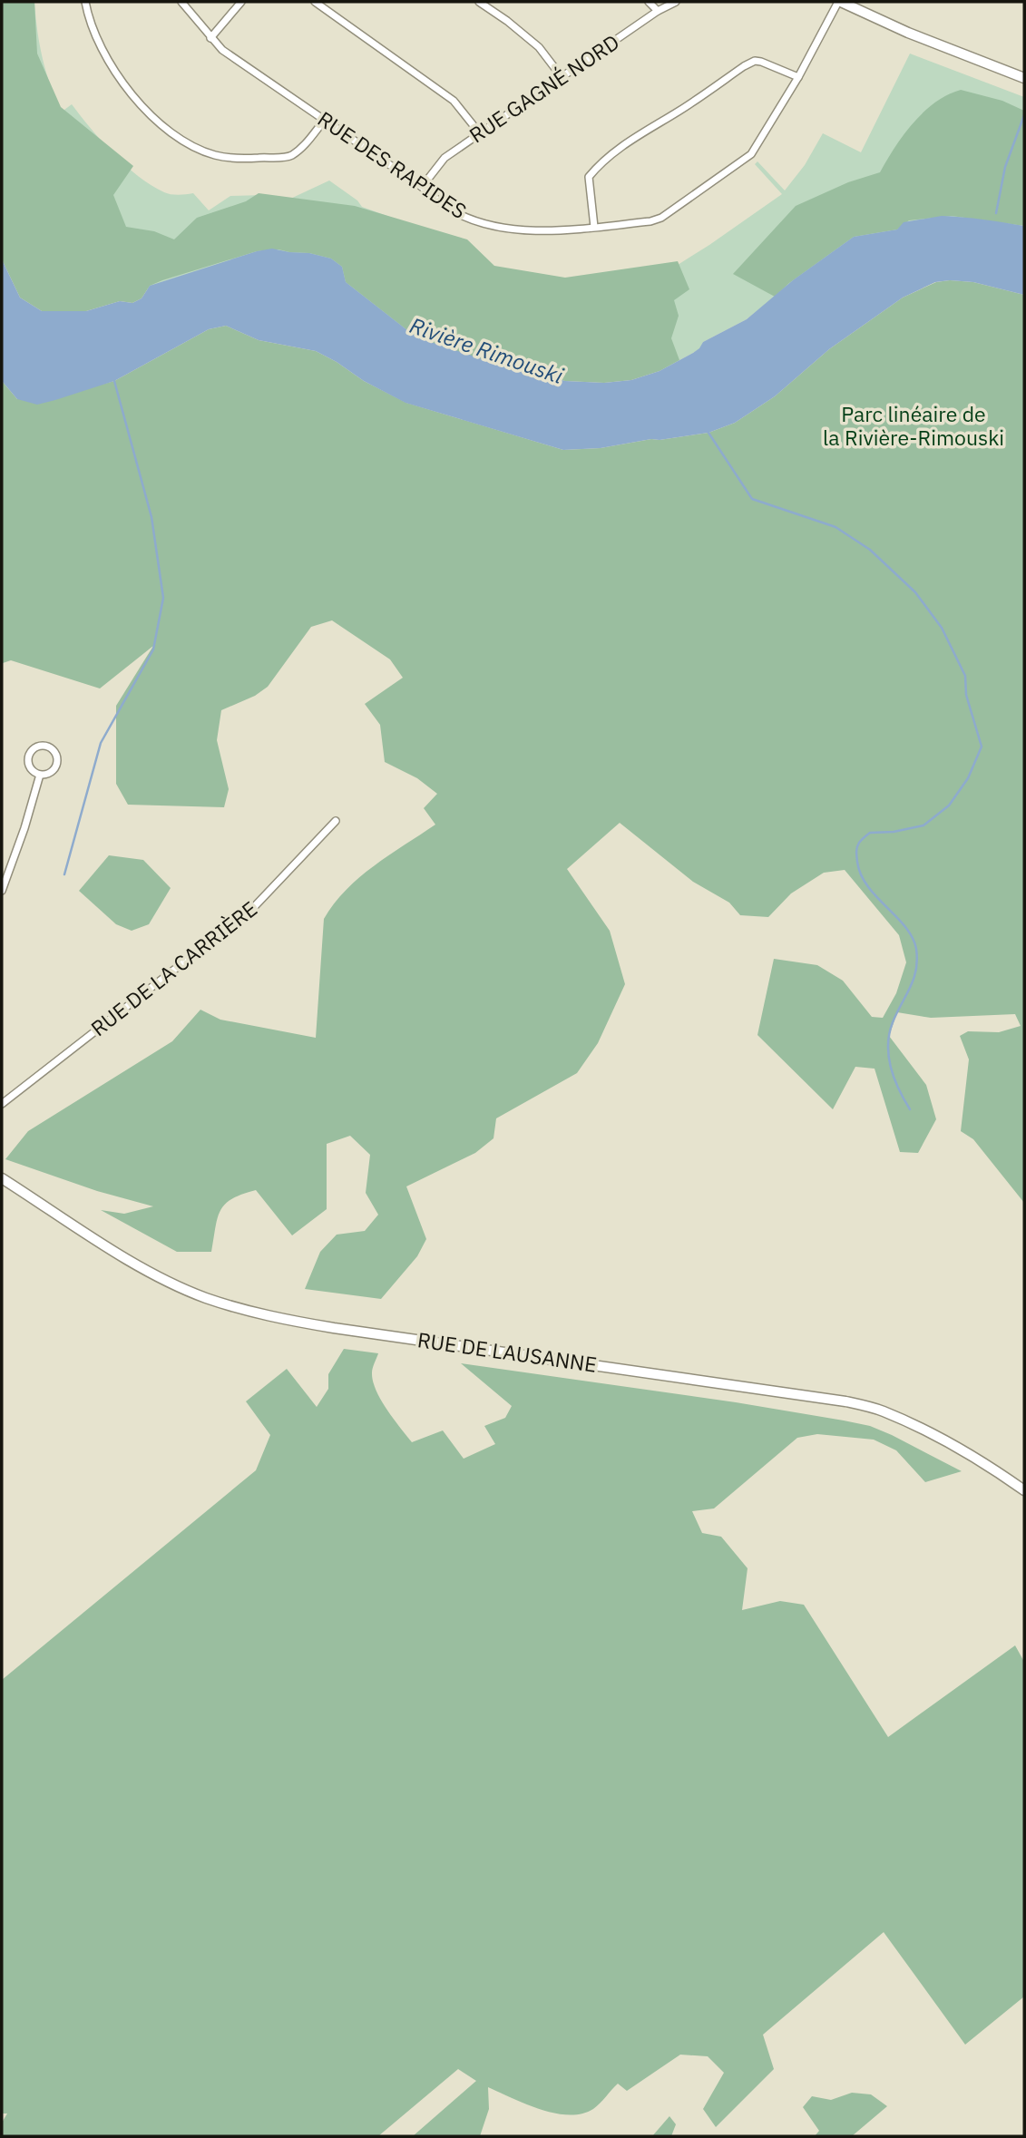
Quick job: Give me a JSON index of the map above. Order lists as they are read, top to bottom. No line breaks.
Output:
{"streets":{"street":["RUE GAGNÉ NORD","RUE DES RAPIDES","RUE DE LA CARRIÈRE","RUE DE LAUSANNE"]},"crossings":[["RUE GAGNÉ NORD","RUE DES RAPIDES"]],"water":["Rivière Rimouski"],"parks":["Parc linéaire de la Rivière-Rimouski"]}
